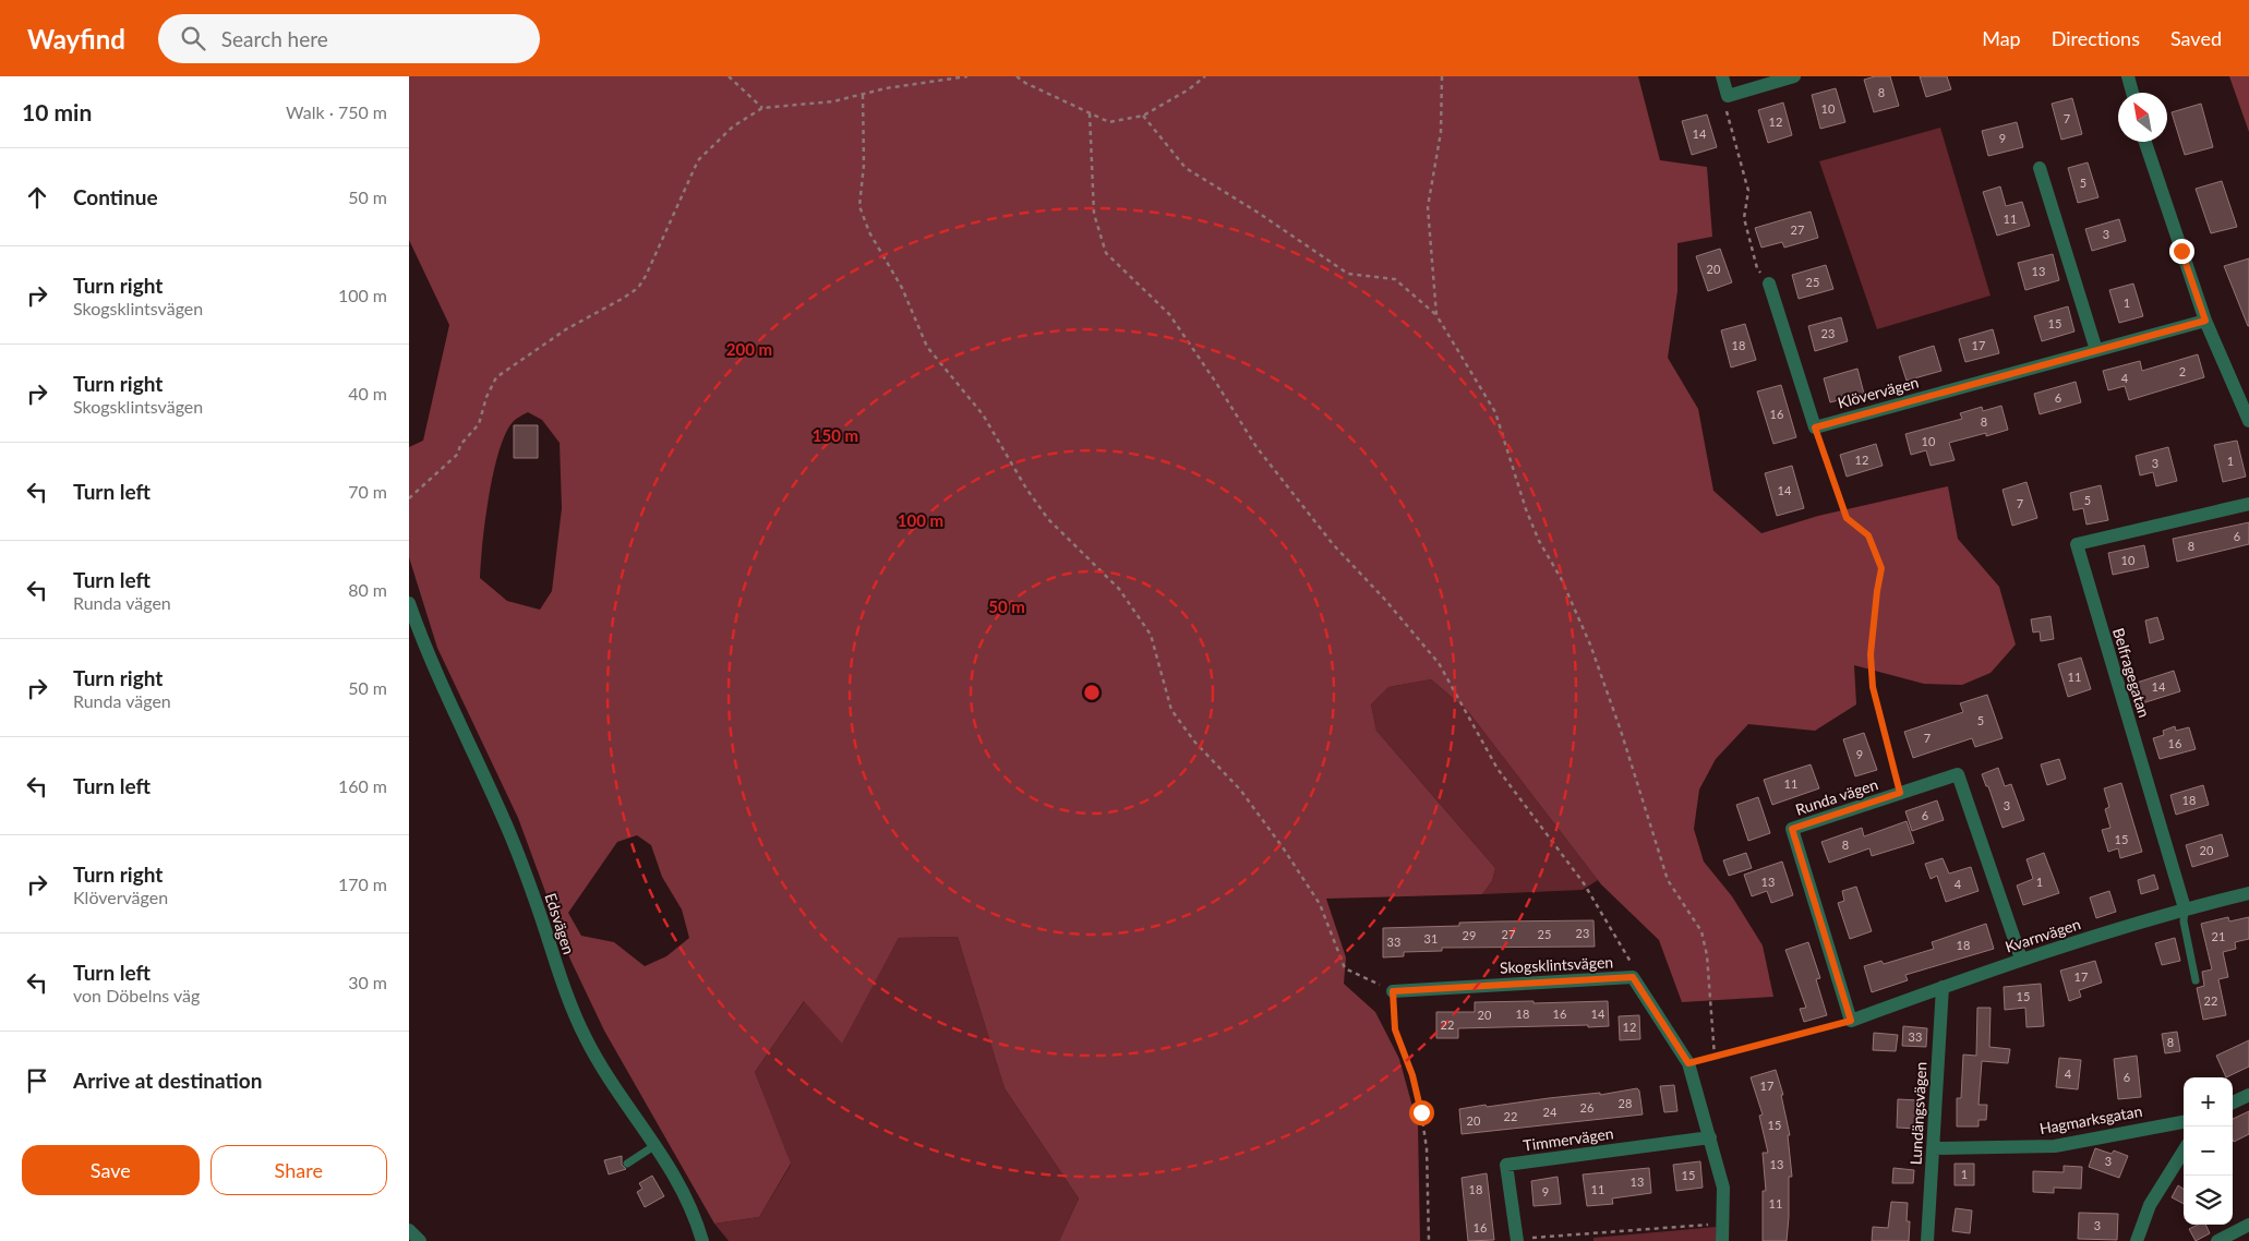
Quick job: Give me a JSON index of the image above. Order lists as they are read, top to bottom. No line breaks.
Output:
{"streets":{"street":["Klövervägen","Belfragegatan","Runda vägen","Edsvägen","Kvarnvägen","Skogsklintsvägen","Lundängsvägen","Hagmarksgatan","Timmervägen"]},"crossings":[["Belfragegatan","Kvarnvägen"],["Runda vägen","Kvarnvägen"],["Kvarnvägen","Lundängsvägen"],["Skogsklintsvägen","Timmervägen"],["Lundängsvägen","Hagmarksgatan"]],"house_numbers":["8","10","7","12","14","9","5","11","27","3","20","13","25","1","15","23","18","17","2","4","6","16","8","10","12","1","3","14","5","7","6","8","10","11","14","5","7","16","9","11","18","3","6","15","8","20","13","1","4","23","27","25","29","21","31","33","18","17","15","22","18","16","14","20","22","12","33","8","4","6","17","28","26","24","22","20","15","3","13","1","15","13","18","11","9","11","3","16"],"north":"top left","page":{"header":"Wayfind","search":"Search here","nav":["Map","Directions","Saved"],"heading":["10 min","Walk · 750 m"],"list":[["Continue","50 m"],["Turn right","Skogsklintsvägen","100 m"],["Turn right","Skogsklintsvägen","40 m"],["Turn left","70 m"],["Turn left","Runda vägen","80 m"],["Turn right","Runda vägen","50 m"],["Turn left","160 m"],["Turn right","Klövervägen","170 m"],["Turn left","von Döbelns väg","30 m"],"Arrive at destination"],"map_buttons":["+","−"],"buttons":["Save","Share"]},"rings":["200 m","150 m","100 m","50 m"]}
